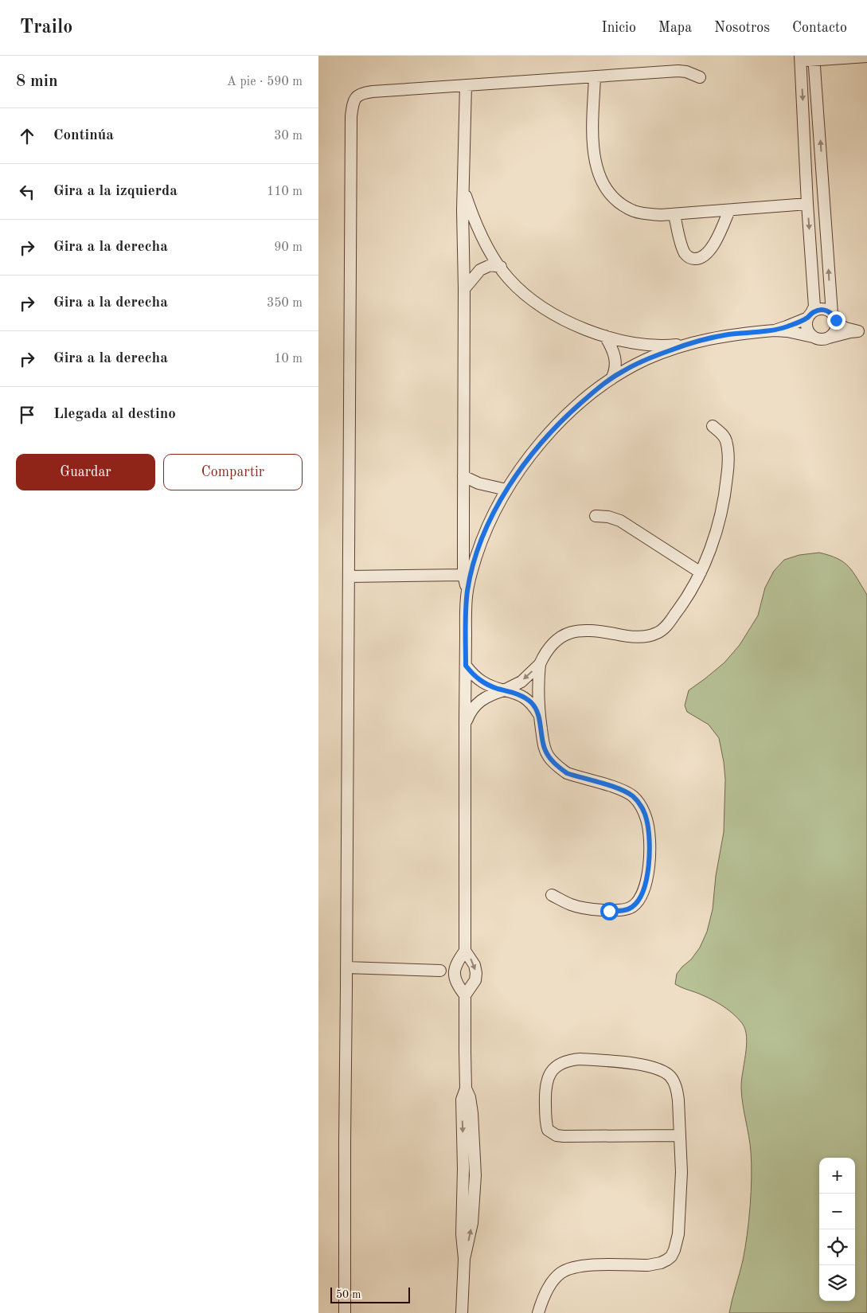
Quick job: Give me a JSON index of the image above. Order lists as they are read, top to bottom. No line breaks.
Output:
{"scale_bar":"50 m","page":{"header":"Trailo","nav":["Inicio","Mapa","Nosotros","Contacto"],"heading":["8 min","A pie · 590 m"],"list":[["Continúa","30 m"],["Gira a la izquierda","110 m"],["Gira a la derecha","90 m"],["Gira a la derecha","350 m"],["Gira a la derecha","10 m"],"Llegada al destino"],"buttons":["Guardar","Compartir"],"map_buttons":["+","−"],"scale":"50 m"}}
